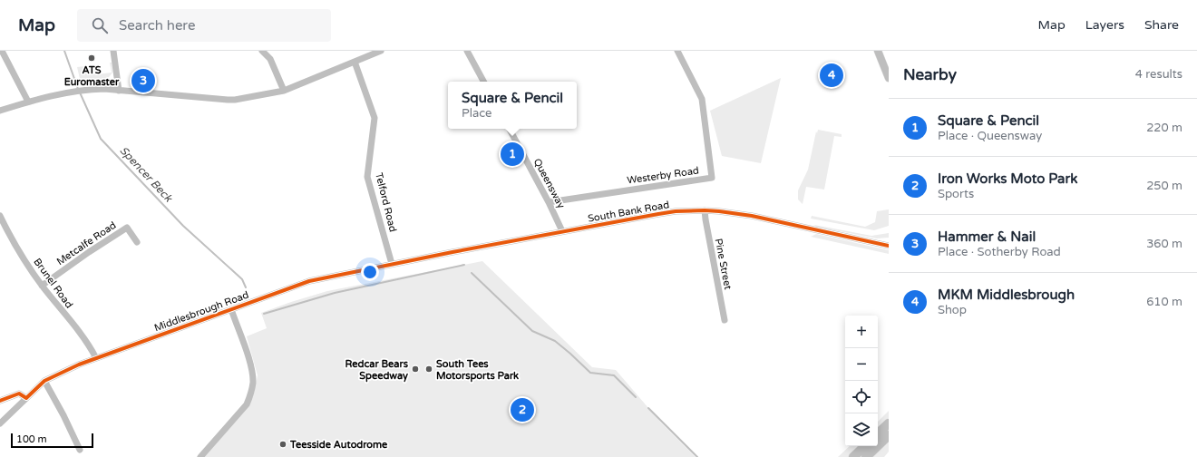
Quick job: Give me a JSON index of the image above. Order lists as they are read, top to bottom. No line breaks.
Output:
{"streets":{"street":["Westerby Road","Queensway","Telford Road","South Bank Road","Metcalfe Road","Pine Street","Brunel Road","Middlesbrough Road"]},"crossings":[["Westerby Road","Queensway"],["Queensway","South Bank Road"],["Telford Road","South Bank Road"],["Telford Road","Middlesbrough Road"],["South Bank Road","Pine Street"],["South Bank Road","Middlesbrough Road"],["Metcalfe Road","Brunel Road"],["Brunel Road","Middlesbrough Road"]],"water":["Spencer Beck"],"places":["ATS Euromaster","Redcar Bears Speedway","South Tees Motorsports Park","Teesside Autodrome"],"scale_bar":"100 m","page":{"header":"Map","search":"Search here","nav":["Map","Layers","Share"],"heading":["Nearby","4 results"],"pins":["4","3","1","2"],"popup":["Square & Pencil","Place"],"list":[{"mark":"1","name":"Square & Pencil","note":"Place · Queensway","value":"220 m"},{"mark":"2","name":"Iron Works Moto Park","note":"Sports","value":"250 m"},{"mark":"3","name":"Hammer & Nail","note":"Place · Sotherby Road","value":"360 m"},{"mark":"4","name":"MKM Middlesbrough","note":"Shop","value":"610 m"}],"map_buttons":["+","−"],"scale":"100 m"}}
